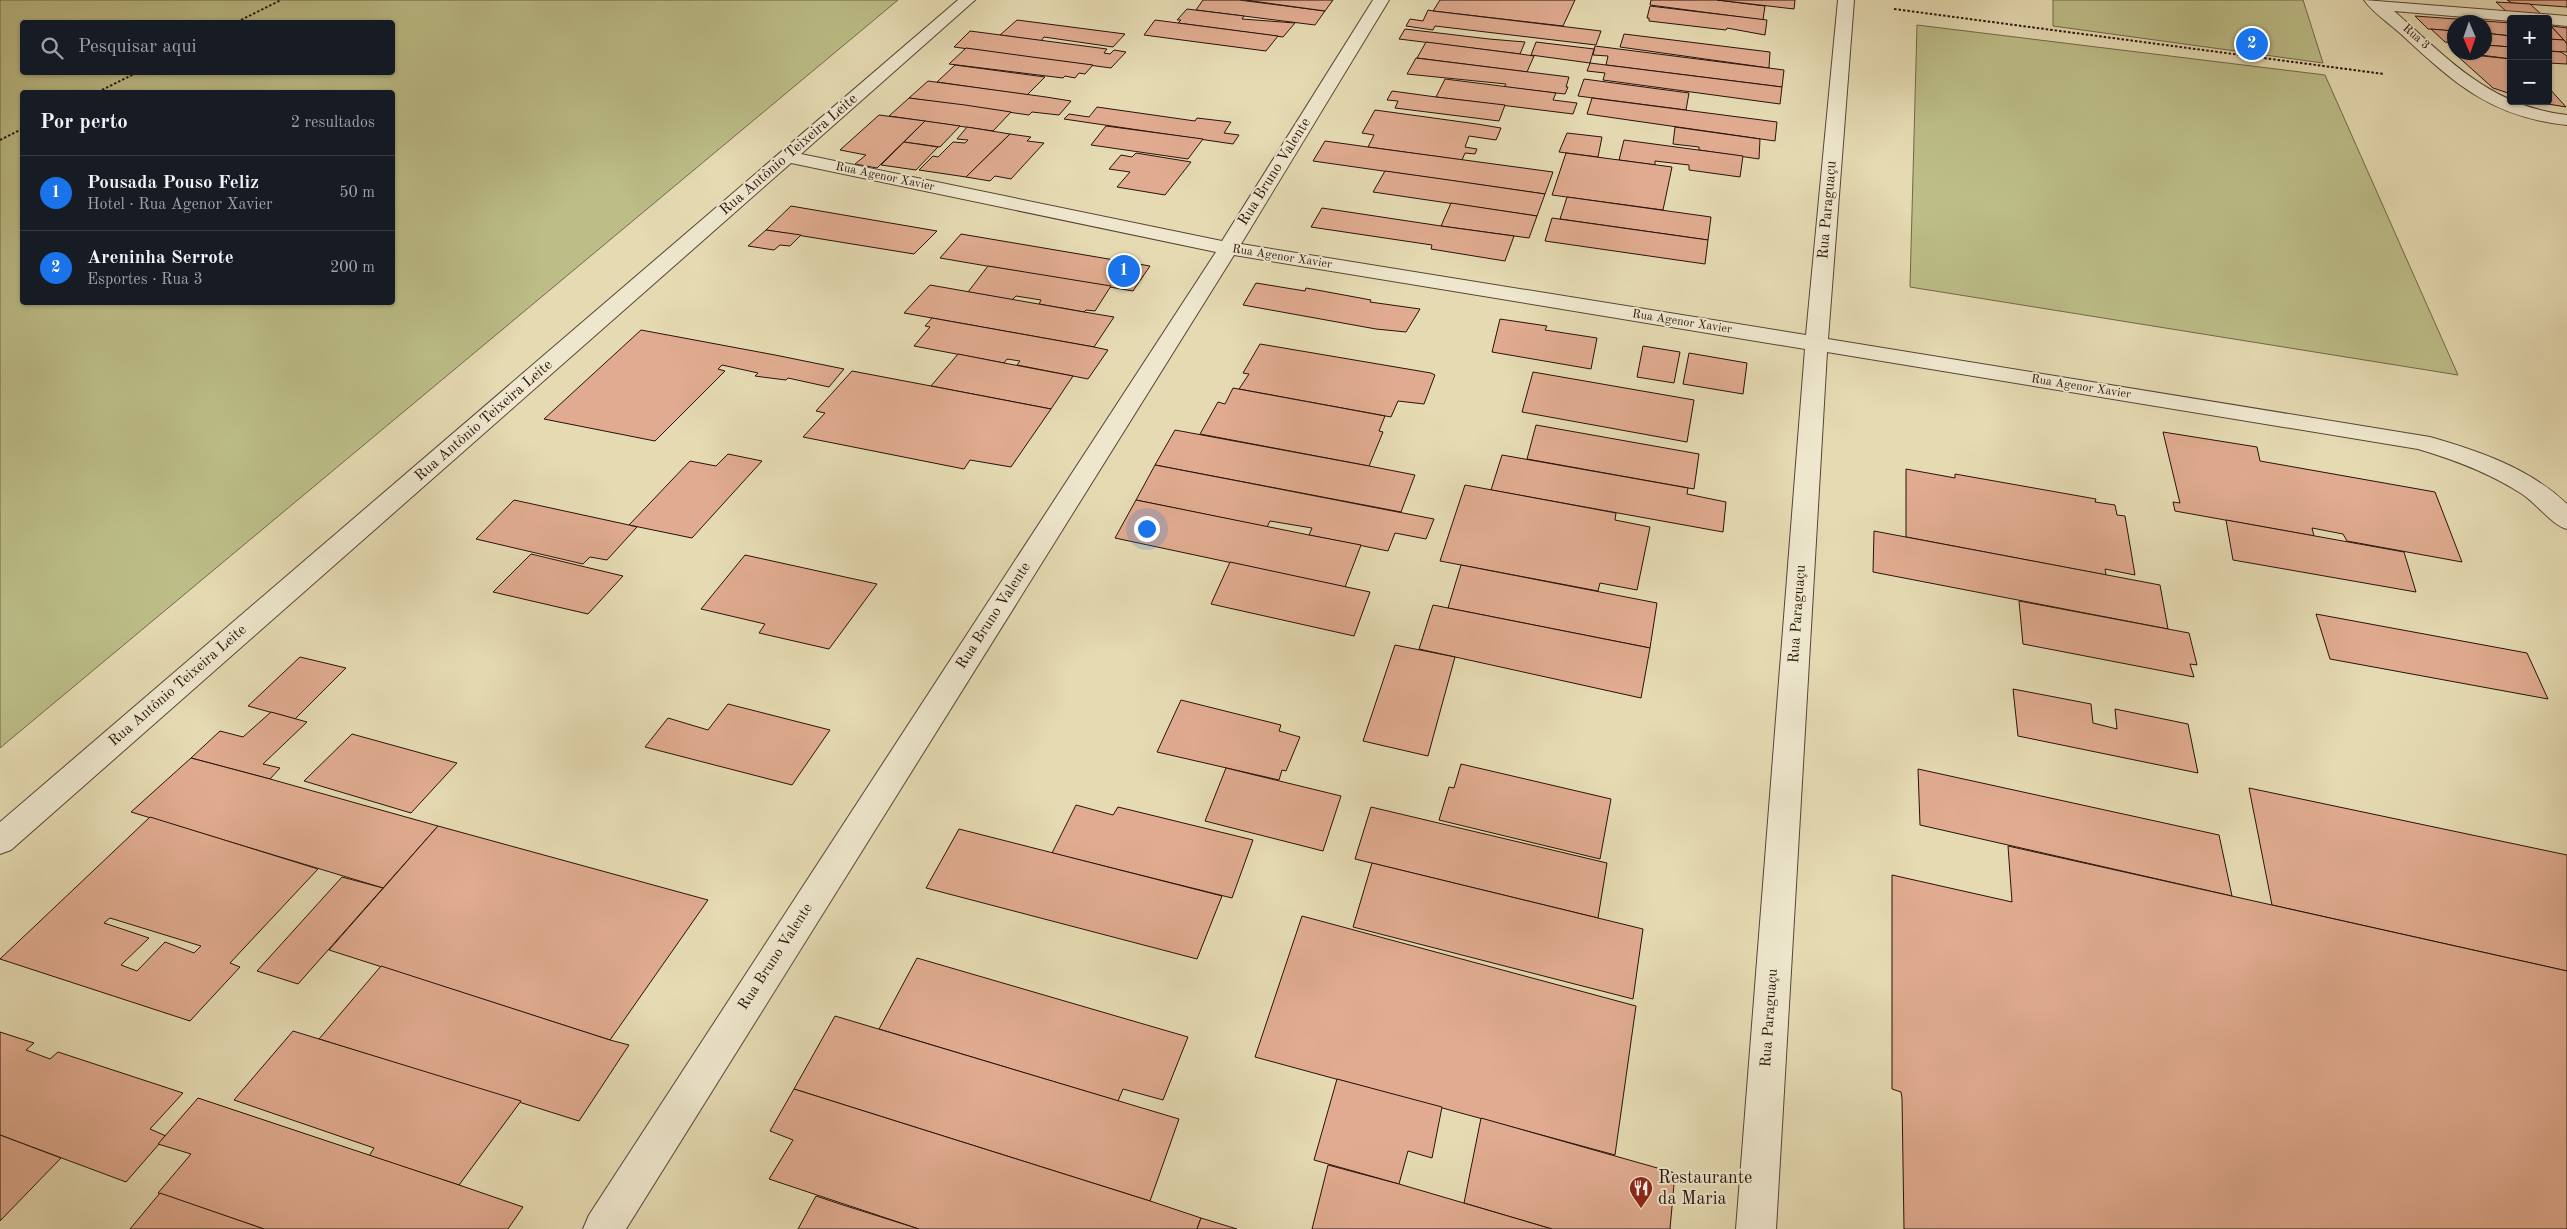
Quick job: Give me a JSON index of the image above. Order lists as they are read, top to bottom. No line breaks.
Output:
{"streets":{"street":["Rua 3","Rua Antônio Teixeira Leite","Rua Bruno Valente","Rua Agenor Xavier","Rua Paraguaçu"]},"crossings":[["Rua Antônio Teixeira Leite","Rua Agenor Xavier"],["Rua Bruno Valente","Rua Agenor Xavier"],["Rua Agenor Xavier","Rua Paraguaçu"]],"places":{"restaurant":["Restaurante da Maria"]},"north":"bottom","page":{"map_buttons":["+","−"],"search":"Pesquisar aqui","pins":["2","1"],"heading":["Por perto","2 resultados"],"list":[{"mark":"1","name":"Pousada Pouso Feliz","note":"Hotel · Rua Agenor Xavier","value":"50 m"},{"mark":"2","name":"Areninha Serrote","note":"Esportes · Rua 3","value":"200 m"}]}}
